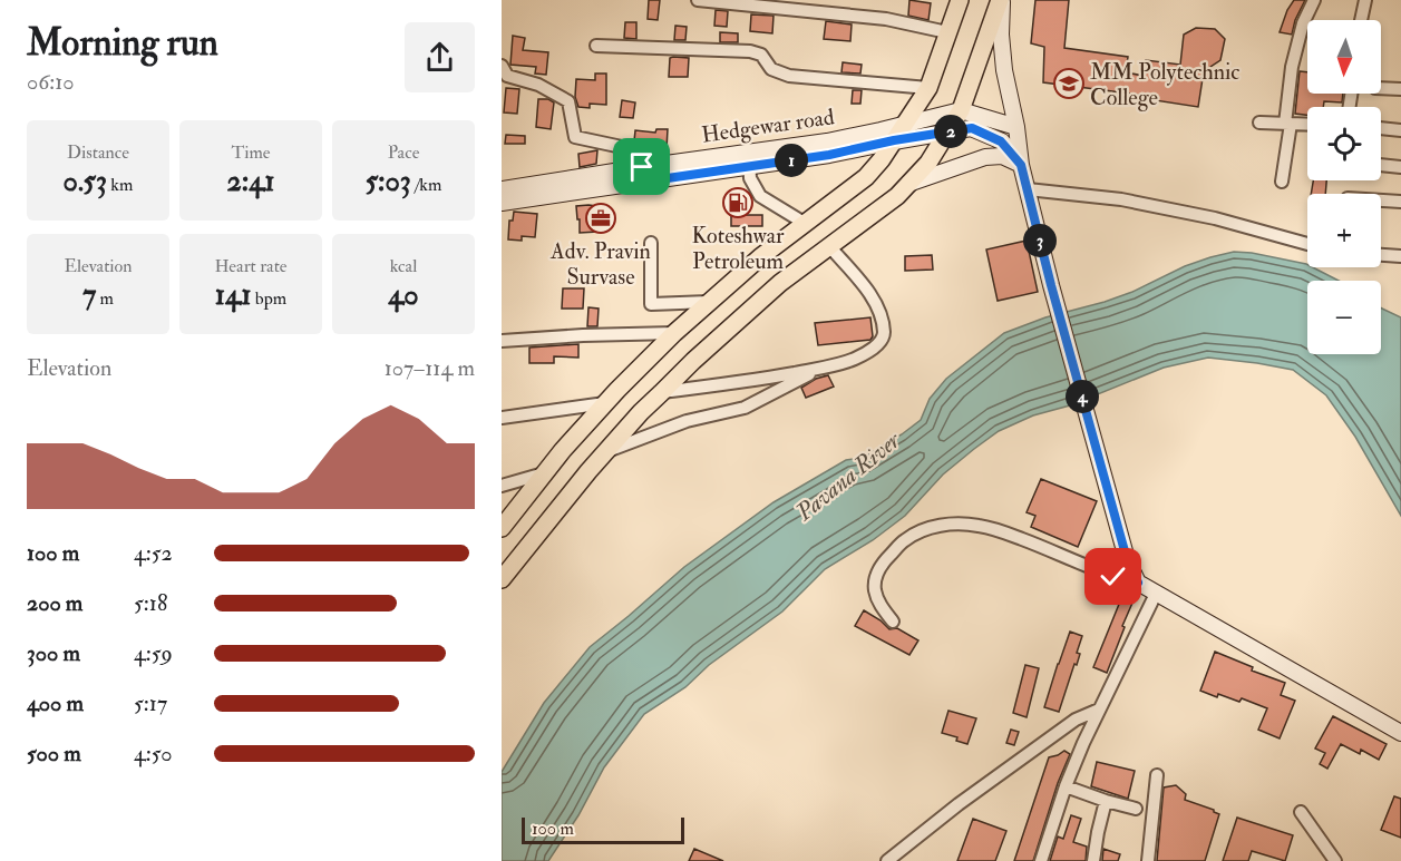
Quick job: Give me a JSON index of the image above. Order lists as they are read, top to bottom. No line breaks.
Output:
{"streets":{"main road":["Hedgewar road"]},"water":["Pavana River"],"places":{"school or university":["MM Polytechnic College"],"fuel station":["Koteshwar Petroleum"],"office":["Adv. Pravin Survase"]},"scale_bar":"100 m","north":"bottom","page":{"heading":["Morning run","06:10"],"map_buttons":["+","−"],"stats":[["Distance","0.53 km"],["Time","2:41"],["Pace","5:03 /km"],["Elevation","7 m"],["Heart rate","141 bpm"],["kcal","40"]],"pins":["2","1","3","4"],"chart":["Elevation","107–114 m"],"list":[{"name":"100 m","note":"4:52"},{"name":"200 m","note":"5:18"},{"name":"300 m","note":"4:59"},{"name":"400 m","note":"5:17"},{"name":"500 m","note":"4:50"}],"scale":"100 m"}}
